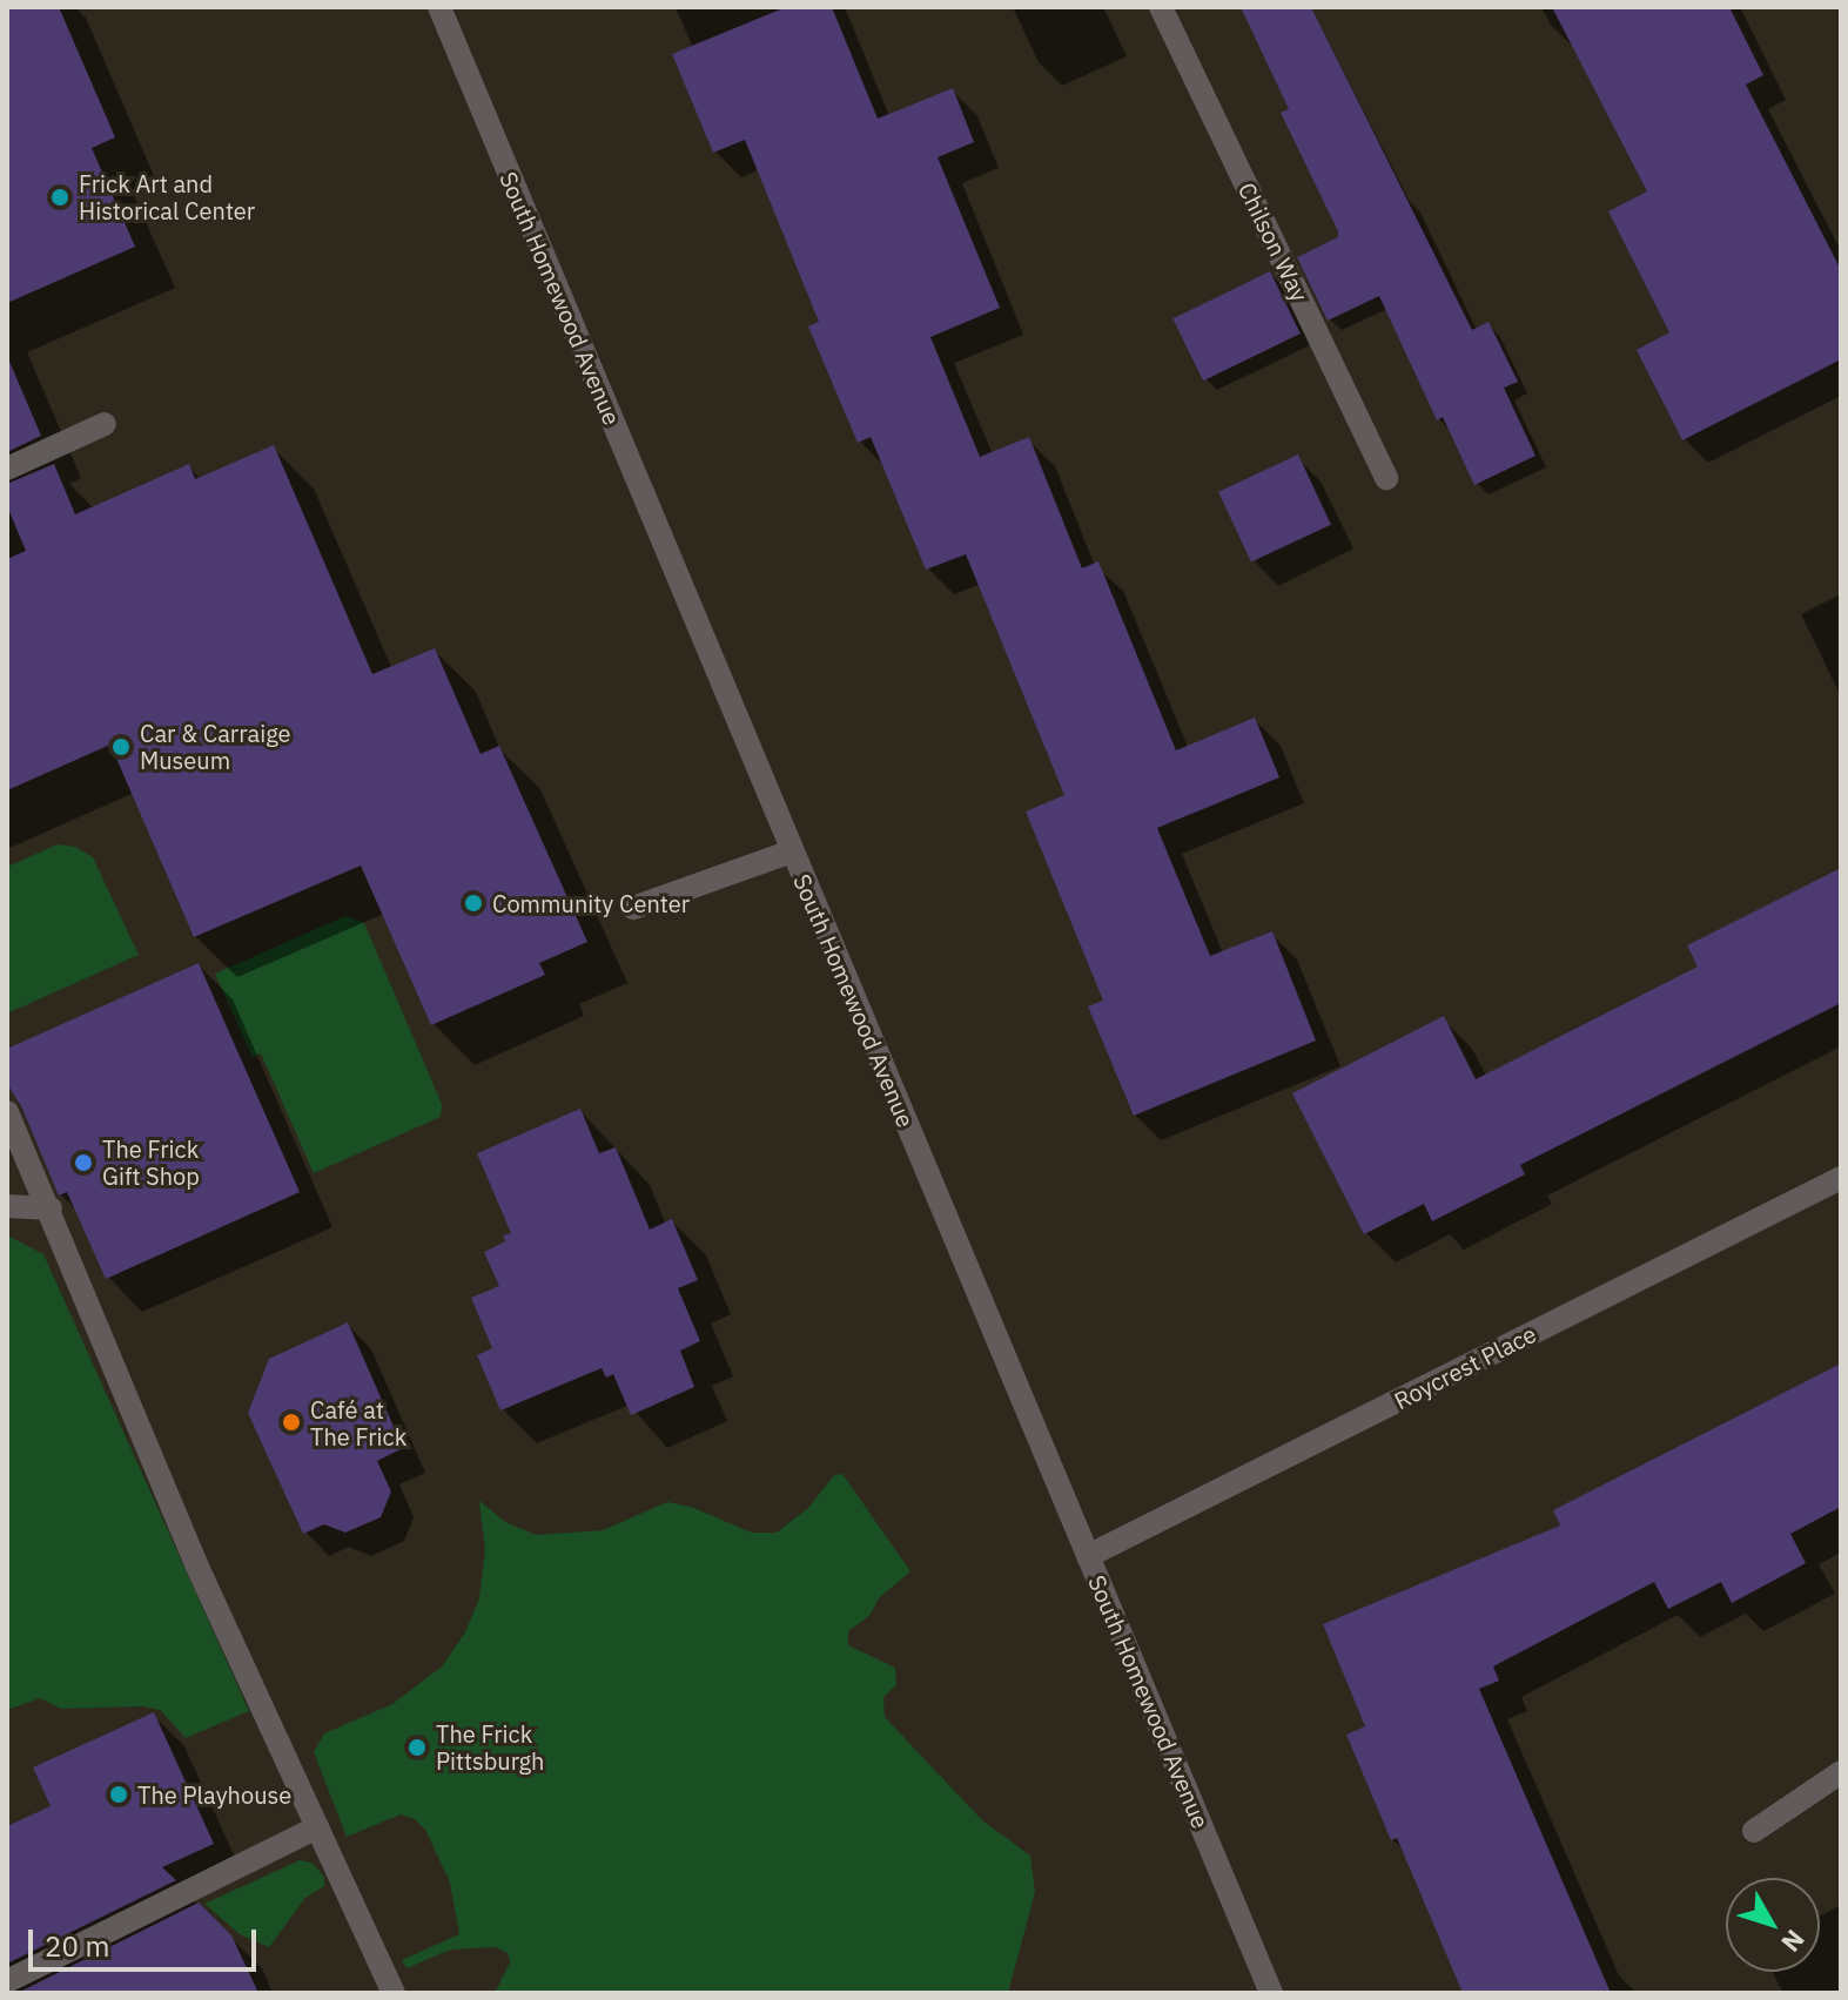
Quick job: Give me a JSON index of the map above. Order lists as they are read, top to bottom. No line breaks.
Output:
{"streets":{"street":["Chilson Way","South Homewood Avenue","Roycrest Place"]},"crossings":[["South Homewood Avenue","Roycrest Place"]],"places":["Frick Art and Historical Center","Car & Carraige Museum","Community Center","The Frick Gift Shop","Café at The Frick","The Frick Pittsburgh","The Playhouse"],"scale_bar":"20 m","north":"bottom right"}
